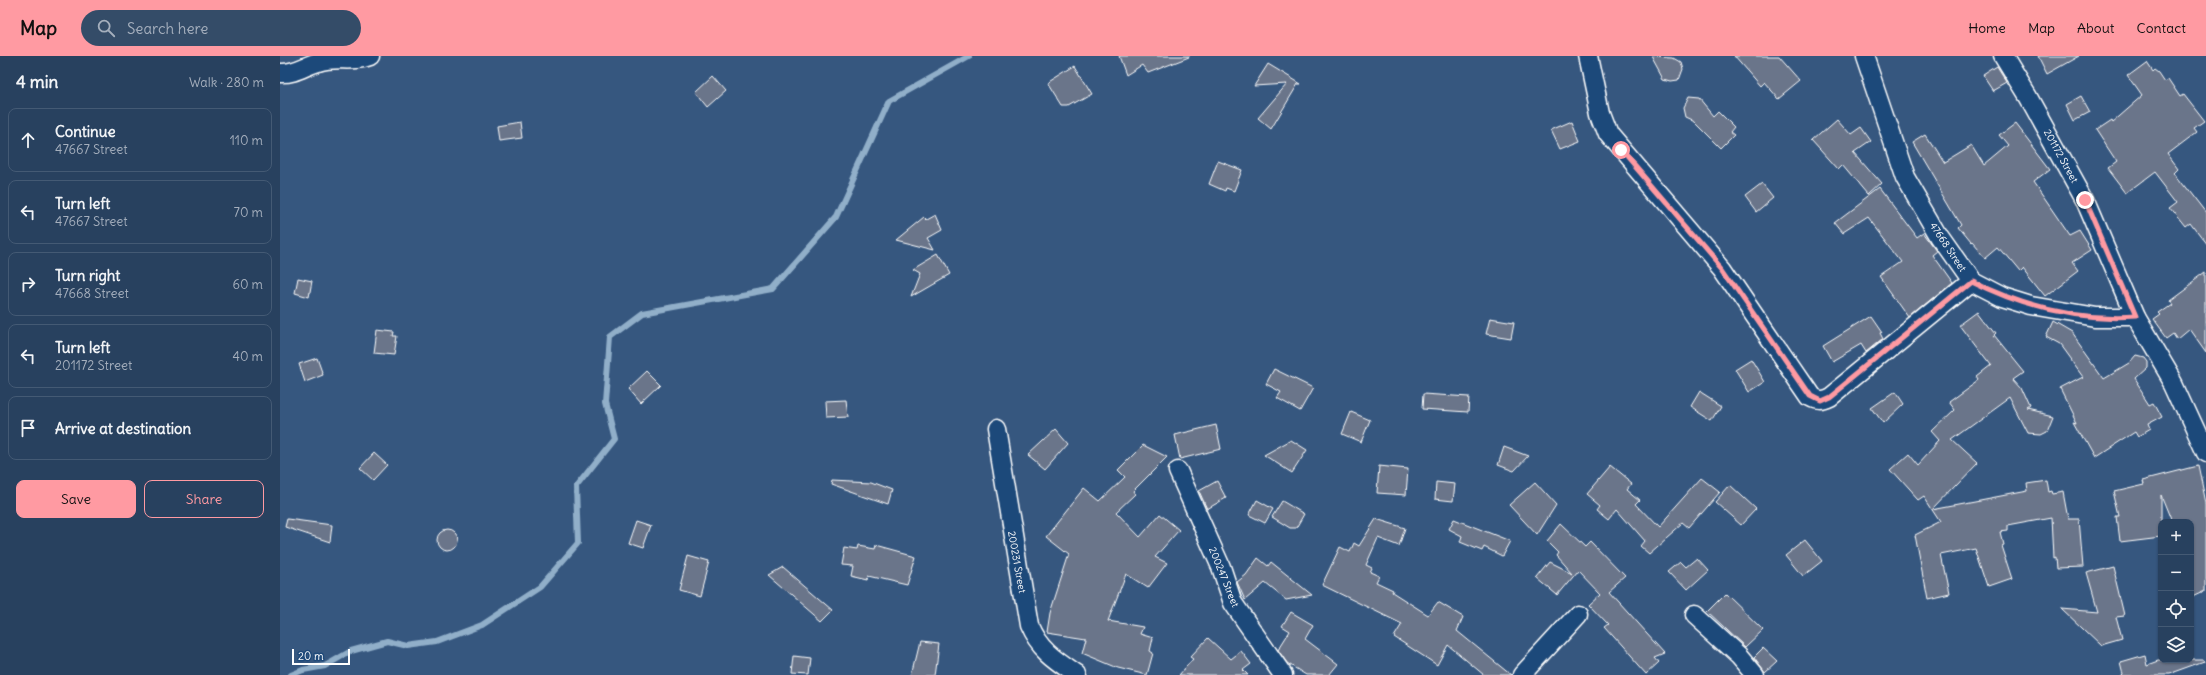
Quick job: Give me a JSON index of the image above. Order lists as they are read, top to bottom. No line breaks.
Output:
{"streets":{"street":["201172 Street","47668 Street","200231 Street","200247 Street"]},"crossings":[["201172 Street","47668 Street"]],"scale_bar":"20 m","page":{"header":"Map","search":"Search here","nav":["Home","Map","About","Contact"],"heading":["4 min","Walk · 280 m"],"list":[["Continue","47667 Street","110 m"],["Turn left","47667 Street","70 m"],["Turn right","47668 Street","60 m"],["Turn left","201172 Street","40 m"],"Arrive at destination"],"buttons":["Save","Share"],"map_buttons":["+","−"],"scale":"20 m"}}
